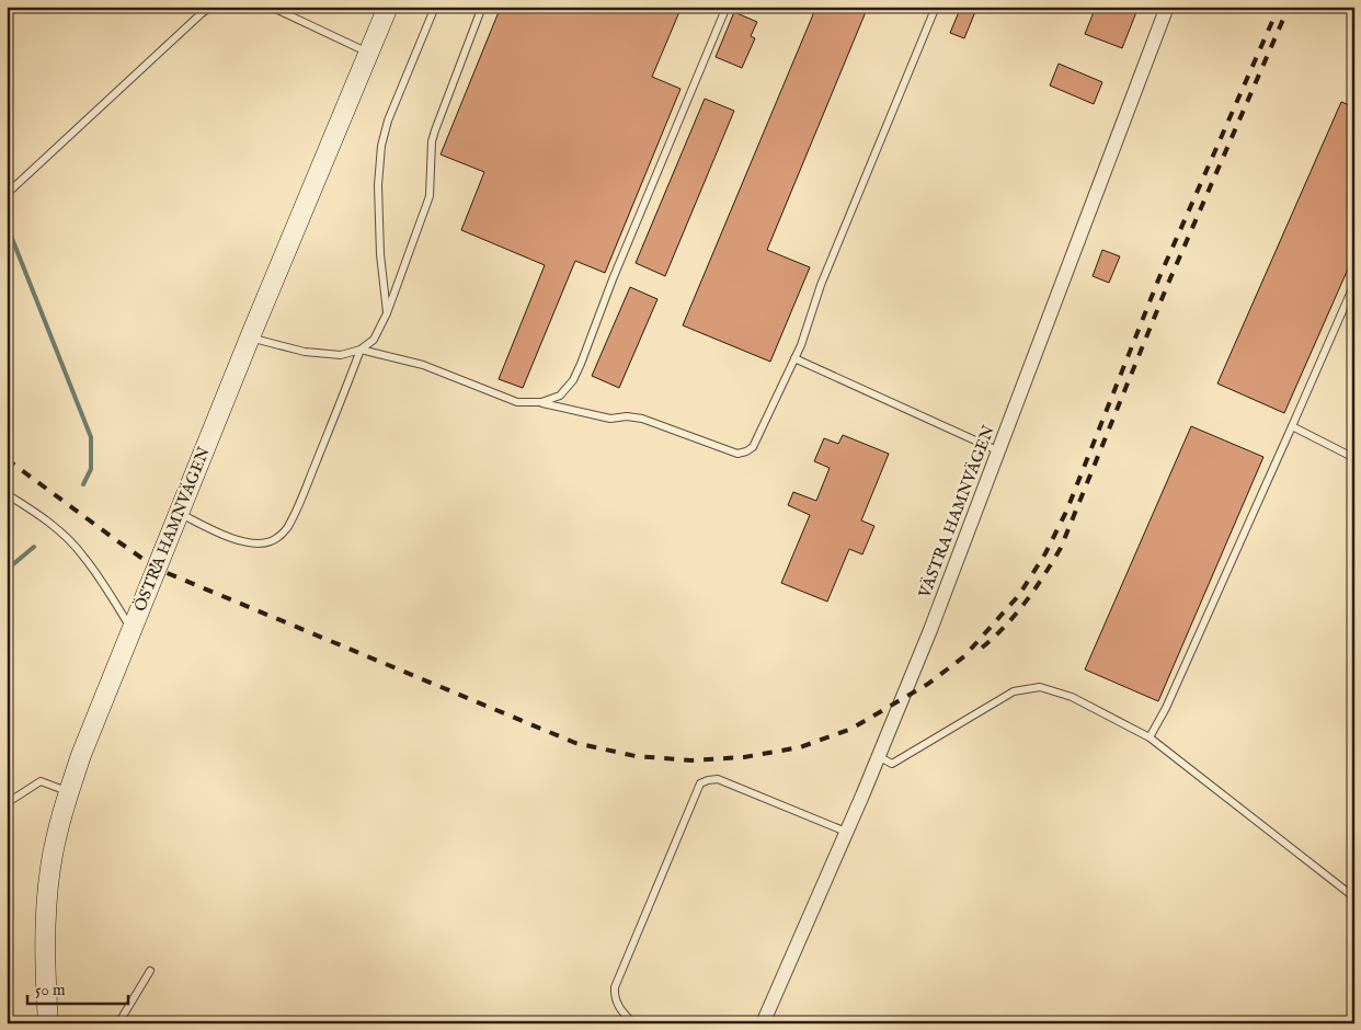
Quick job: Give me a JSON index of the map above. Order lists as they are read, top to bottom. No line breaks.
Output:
{"streets":{"street":["VÄSTRA HAMNVÄGEN","ÖSTRA HAMNVÄGEN"]},"scale_bar":"50 m"}
